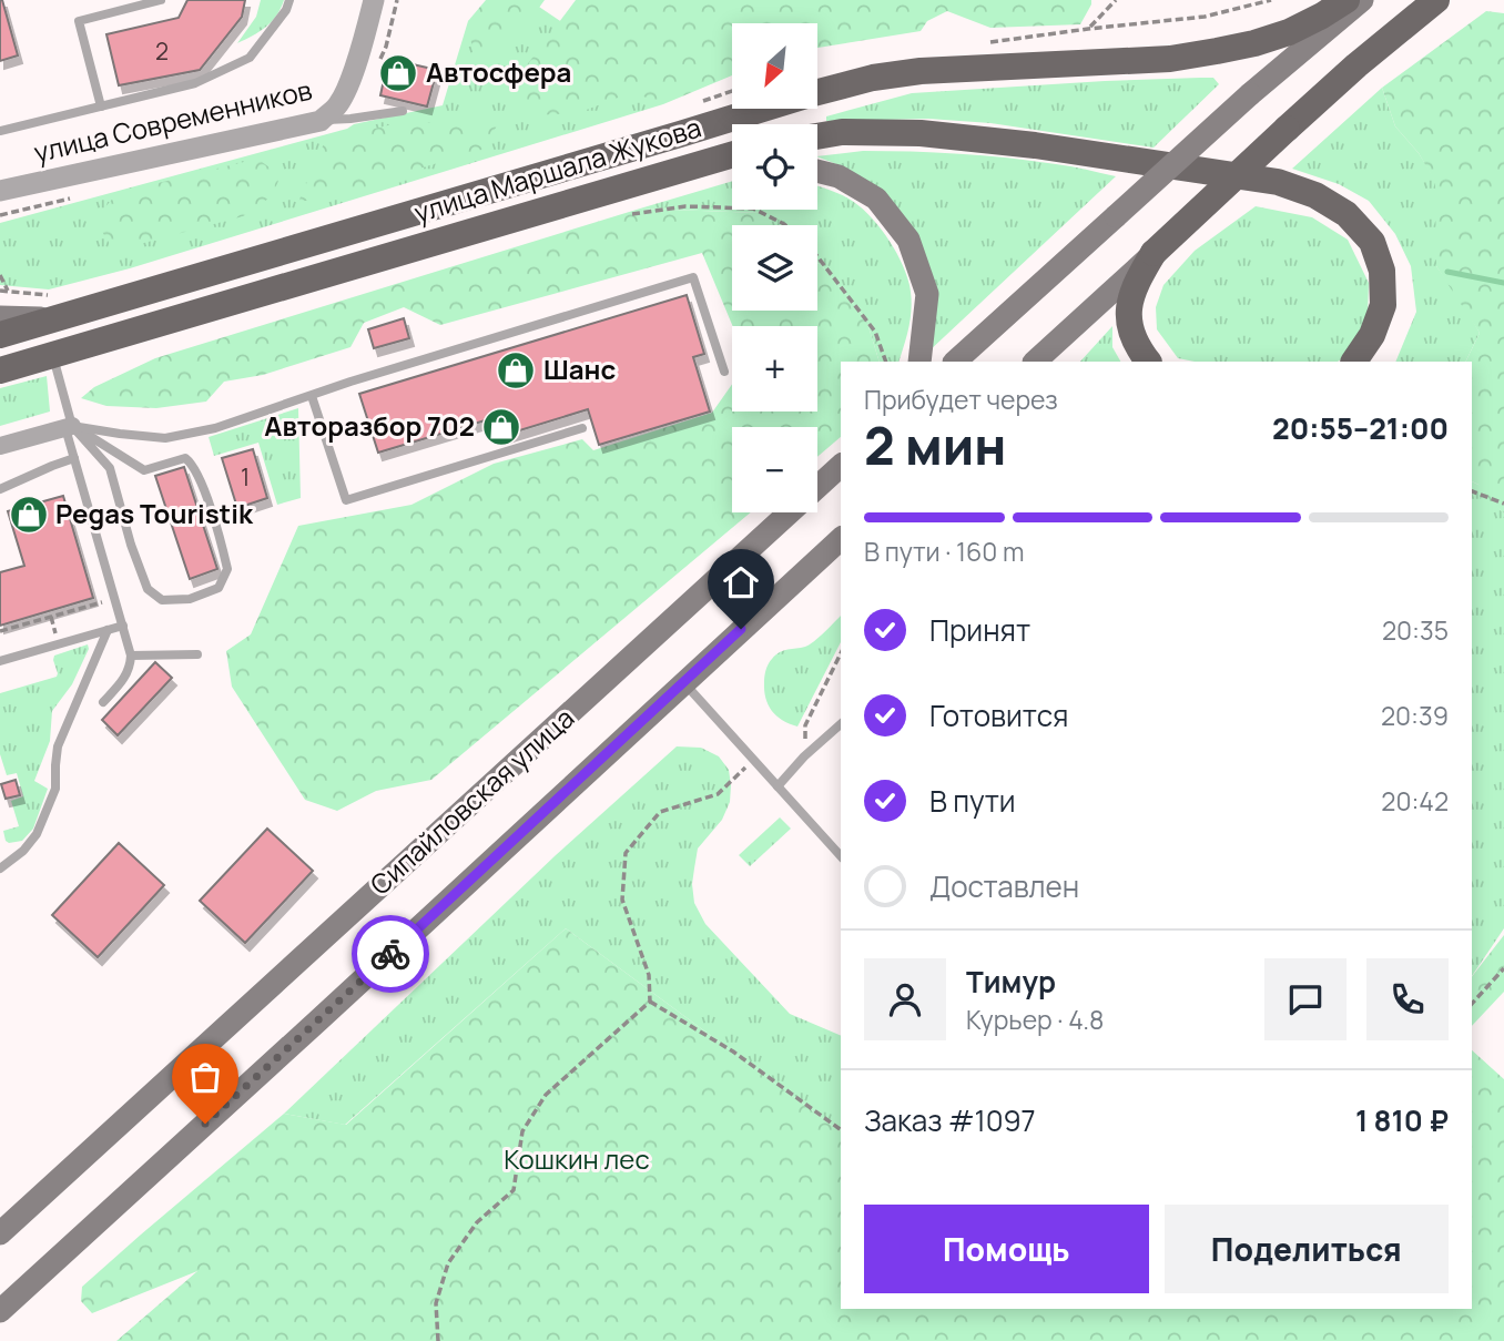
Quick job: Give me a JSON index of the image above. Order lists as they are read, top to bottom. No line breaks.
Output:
{"streets":{"main road":["улица Маршала Жукова","Сипайловская улица"],"street":["улица Современников"]},"parks":["Кошкин лес"],"places":{"shop":["Автосфера","Шанс","Авторазбор 702","Pegas Touristik"]},"house_numbers":["2","1"],"north":"bottom left","page":{"map_buttons":["+","−"],"heading":["2 мин","Прибудет через","20:55–21:00"],"panel":["Тимур","Курьер · 4.8","Заказ #1097","1 810 ₽"],"bar":"В пути · 160 m","list":[["Принят","20:35"],["Готовится","20:39"],["В пути","20:42"],"Доставлен"],"buttons":["Помощь","Поделиться"]}}
